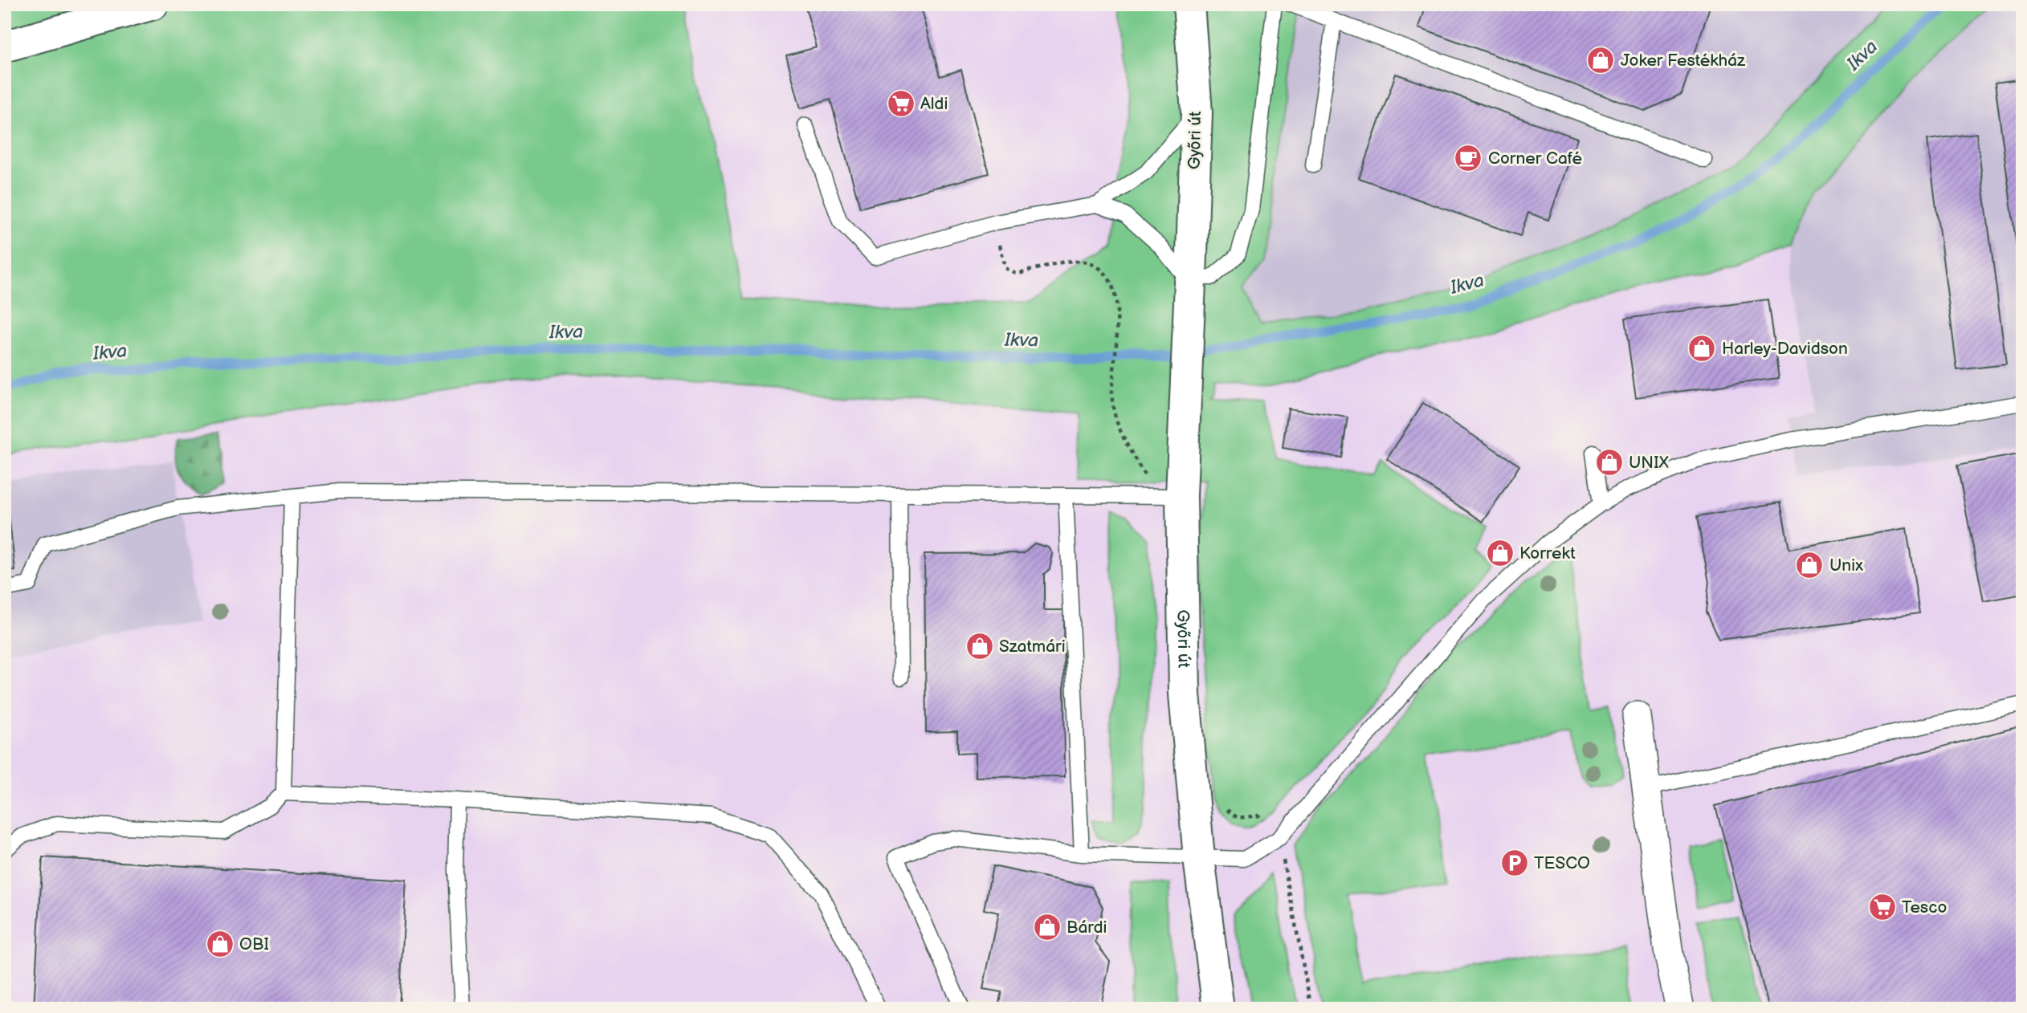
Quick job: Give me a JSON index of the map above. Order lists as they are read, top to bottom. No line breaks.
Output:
{"streets":{"main road":["Győri út"]},"water":["Ikva"],"places":{"shop":["Joker Festékház","Harley-Davidson","UNIX","Korrekt","Unix","Szatmári","Bárdi","OBI"],"supermarket":["Aldi","Tesco"],"cafe":["Corner Café"],"parking":["TESCO"]}}
